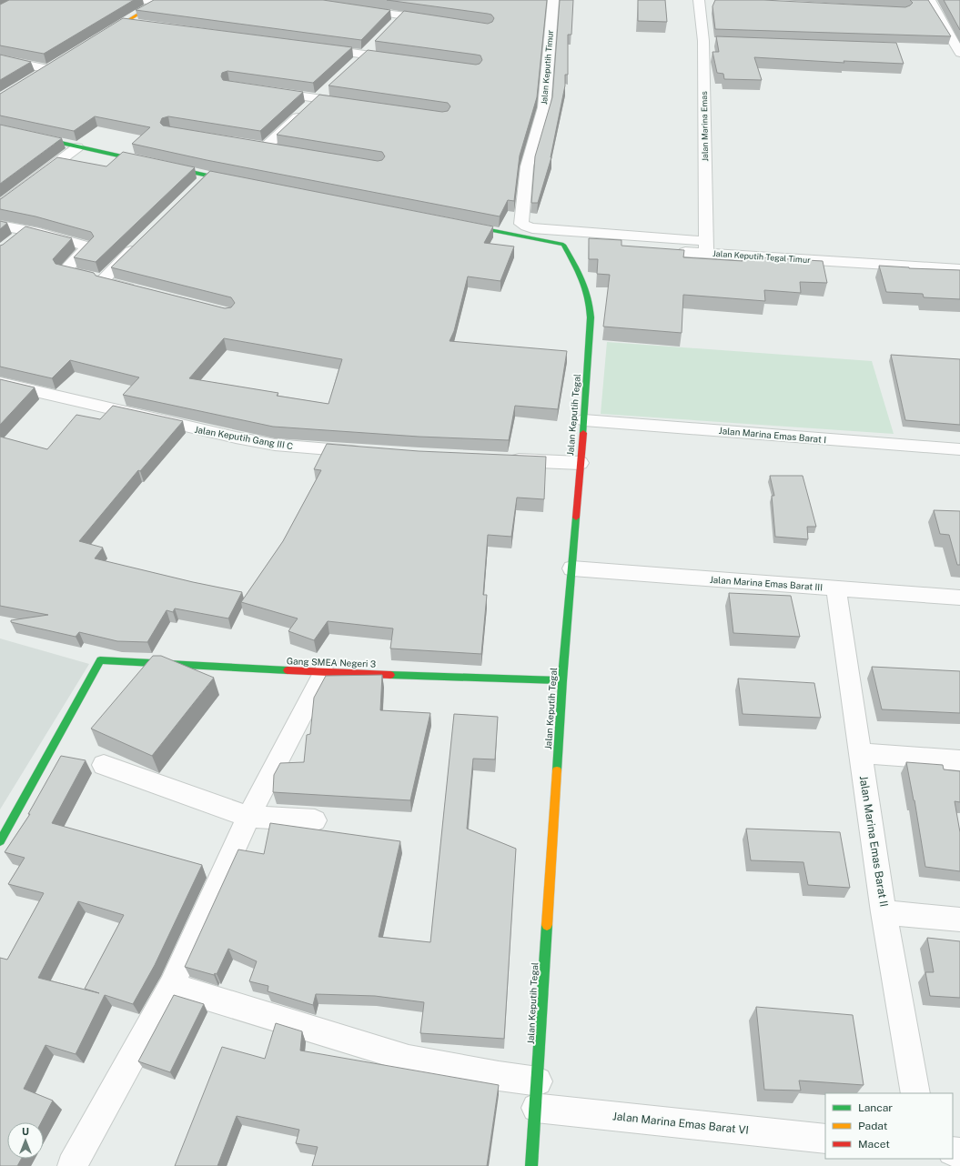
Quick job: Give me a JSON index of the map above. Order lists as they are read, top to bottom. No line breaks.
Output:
{"streets":{"main road":["Jalan Keputih Tegal","Gang SMEA Negeri 3"],"street":["Jalan Keputih Timur","Jalan Marina Emas","Jalan Keputih Tegal Timur","Jalan Marina Emas Barat I","Jalan Keputih Gang III C","Jalan Marina Emas Barat III","Jalan Marina Emas Barat II","Jalan Marina Emas Barat VI"]},"crossings":[["Jalan Marina Emas","Jalan Keputih Tegal Timur"],["Jalan Keputih Tegal Timur","Jalan Keputih Tegal"],["Jalan Keputih Tegal","Jalan Marina Emas Barat I"],["Jalan Keputih Tegal","Jalan Marina Emas Barat III"],["Jalan Keputih Tegal","Gang SMEA Negeri 3"],["Jalan Keputih Tegal","Jalan Marina Emas Barat VI"],["Jalan Marina Emas Barat III","Jalan Marina Emas Barat II"]],"legend":["Lancar","Padat","Macet"],"north":"top"}
